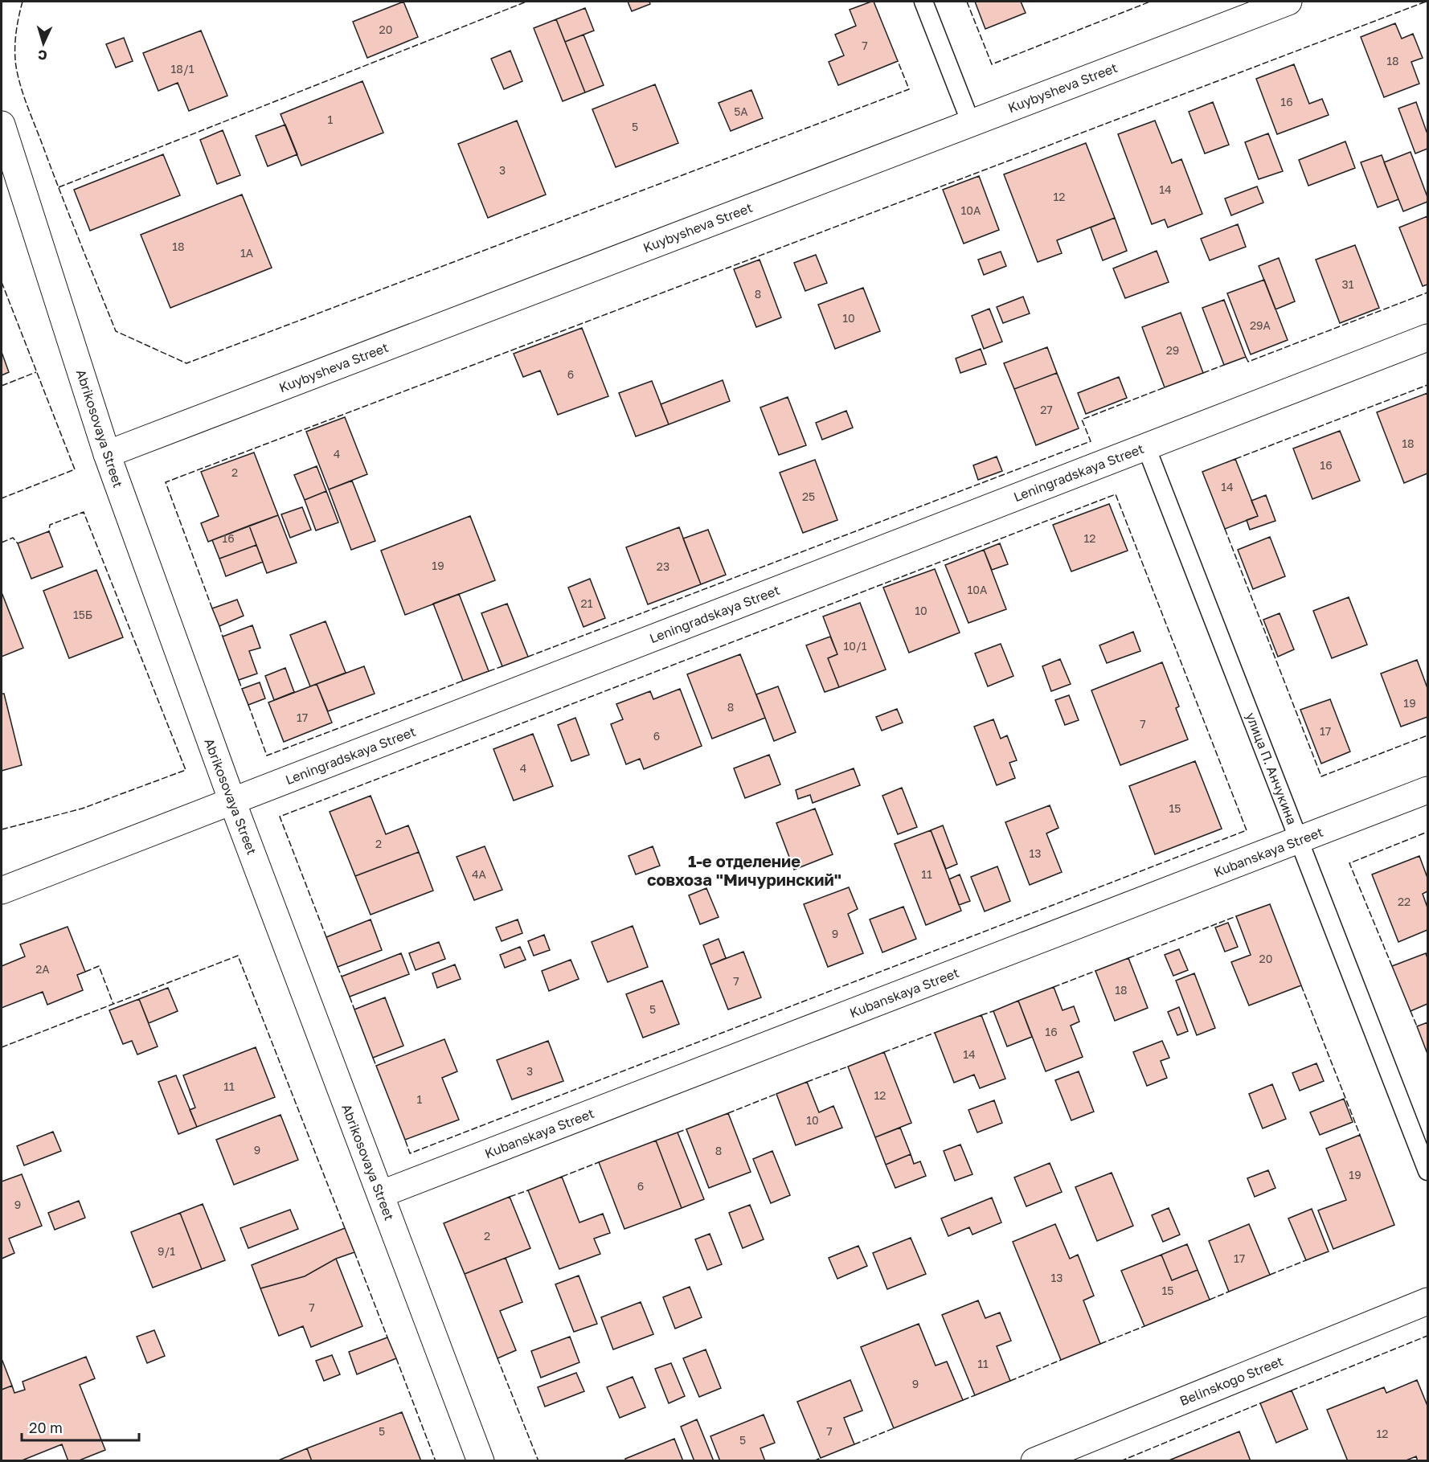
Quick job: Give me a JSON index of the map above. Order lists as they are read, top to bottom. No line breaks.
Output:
{"streets":{"street":["Kuybysheva Street","Abrikosovaya Street","Leningradskaya Street","Kubanskaya Street","Belinskogo Street"],"lane":["улица П. Анчукина"]},"crossings":[["Kuybysheva Street","Abrikosovaya Street"],["Abrikosovaya Street","Leningradskaya Street"],["Abrikosovaya Street","Kubanskaya Street"],["Leningradskaya Street","улица П. Анчукина"],["улица П. Анчукина","Kubanskaya Street"]],"districts":["1-е отделение совхоза \"Мичуринский\""],"house_numbers":["20","7","18","18/1","16","5А","1","5","3","14","12","10А","18","1А","31","8","10","29А","29","6","27","18","4","16","2","14","25","16","12","19","23","10А","21","10","15Б","10/1","19","8","17","7","17","6","4","15","2","13","4А","11","22","9","20","2А","7","18","5","16","14","3","11","12","1","10","9","8","19","6","9","2","9/1","17","13","15","7","11","9","5","7","12","5"],"scale_bar":"20 m","north":"bottom"}
